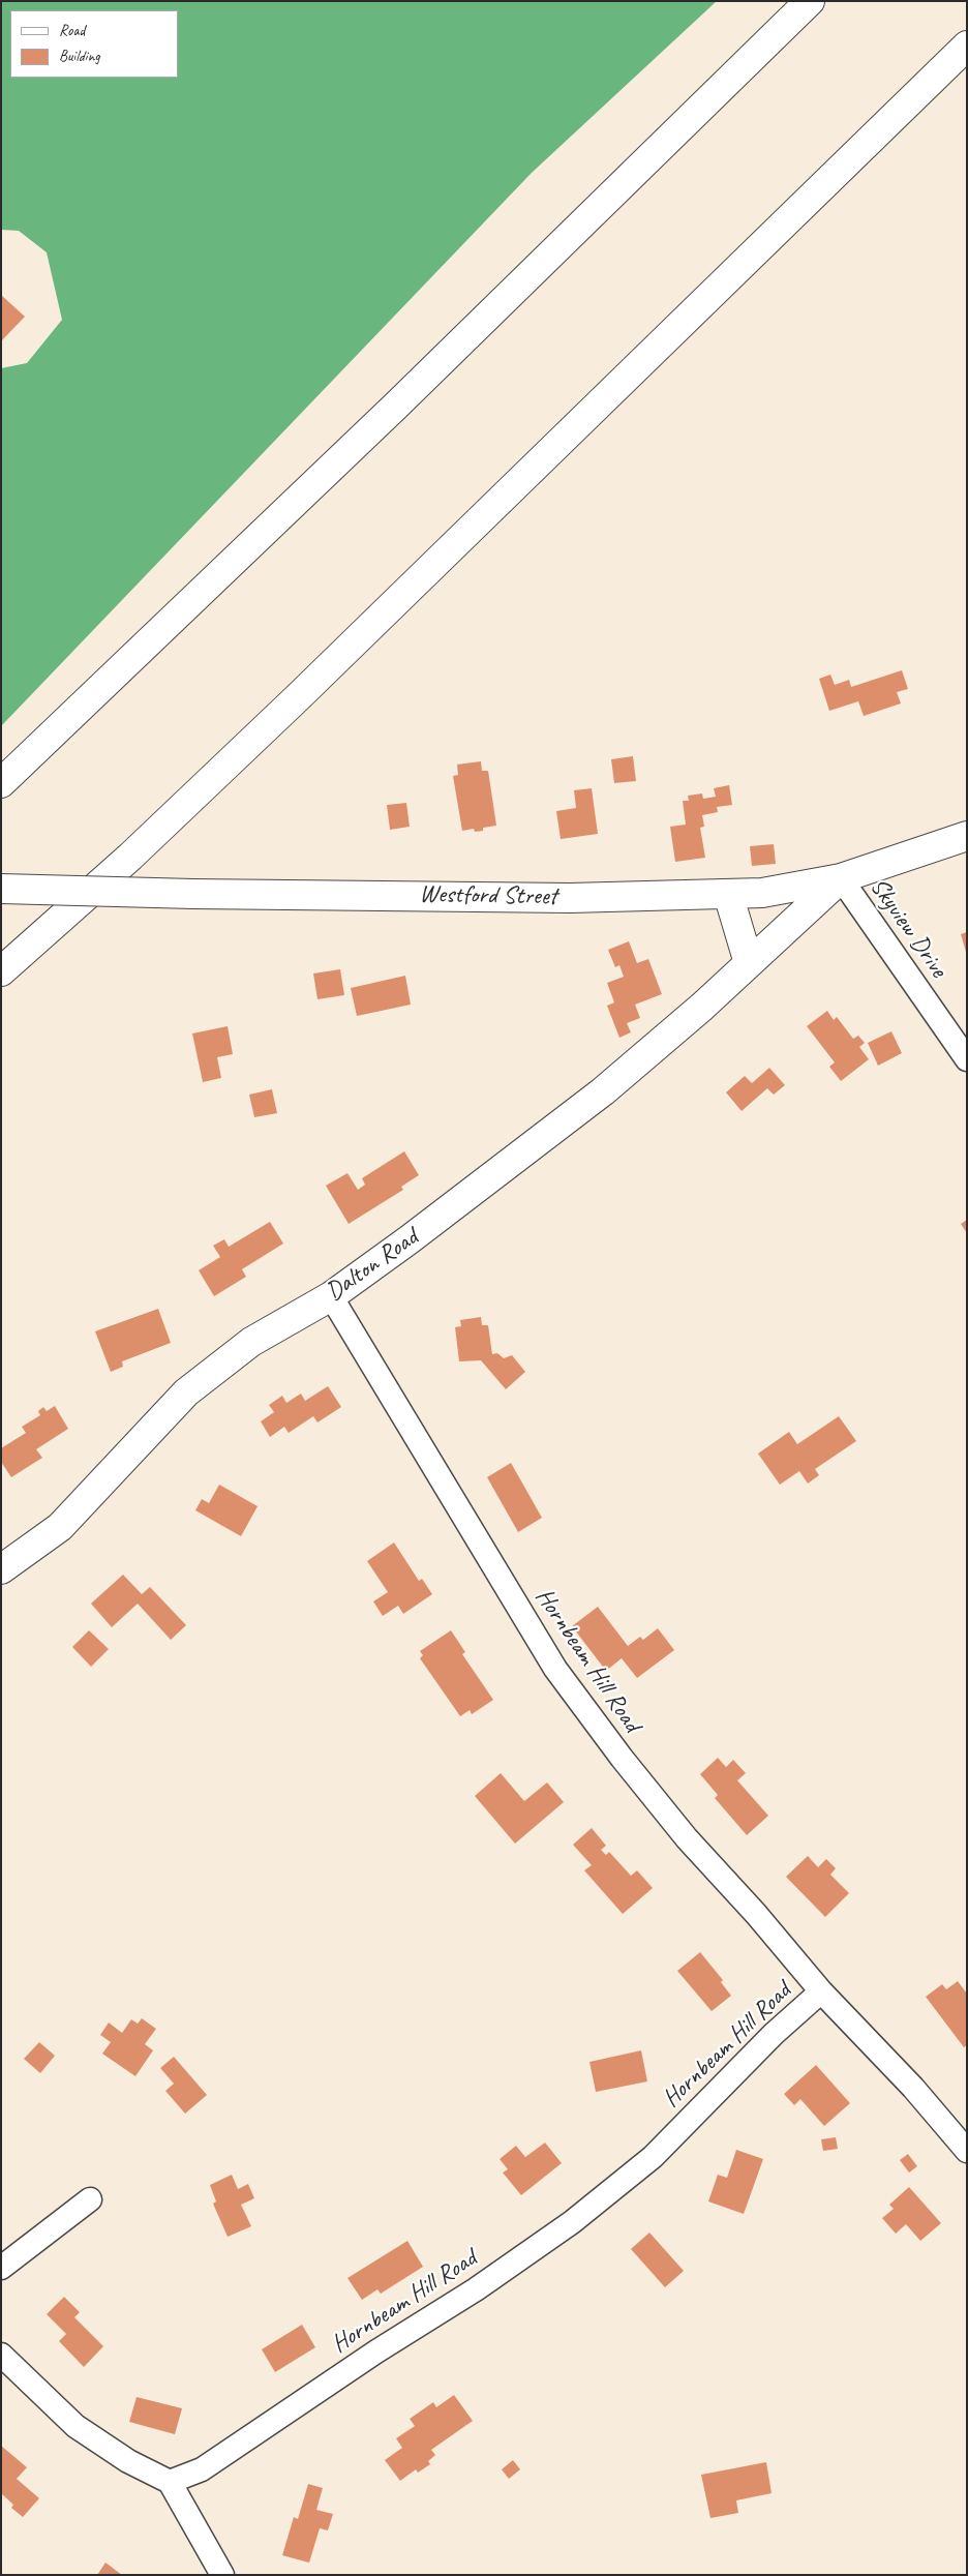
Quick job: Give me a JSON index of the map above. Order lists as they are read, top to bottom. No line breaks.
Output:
{"streets":{"main road":["Westford Street","Dalton Road"],"street":["Skyview Drive","Hornbeam Hill Road"]},"crossings":[["Westford Street","Skyview Drive"],["Westford Street","Dalton Road"],["Skyview Drive","Dalton Road"],["Dalton Road","Hornbeam Hill Road"]],"legend":["Road","Building"]}
